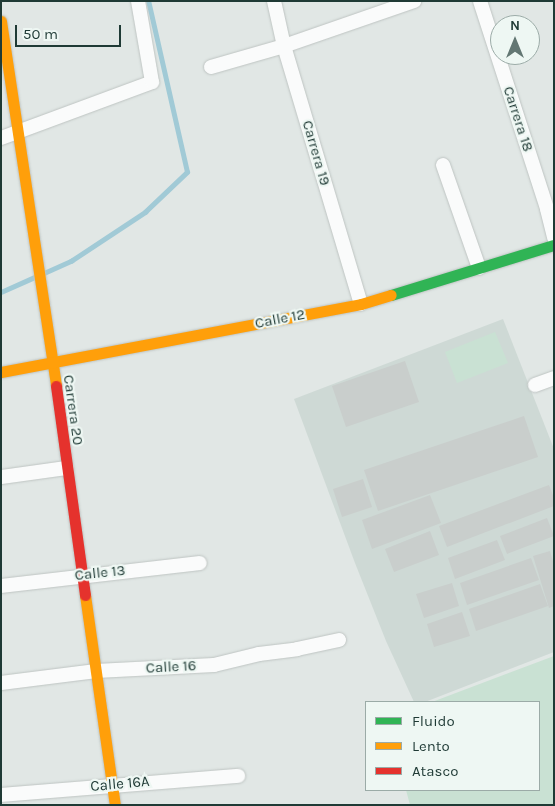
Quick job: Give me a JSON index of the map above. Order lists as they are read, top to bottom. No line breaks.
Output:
{"streets":{"street":["Carrera 18","Carrera 19","Calle 12","Carrera 20","Calle 13","Calle 16","Calle 16A"]},"crossings":[["Carrera 19","Calle 12"],["Calle 12","Carrera 20"],["Carrera 20","Calle 13"],["Carrera 20","Calle 16"],["Carrera 20","Calle 16A"]],"legend":["Fluido","Lento","Atasco"],"scale_bar":"50 m","north":"top"}
